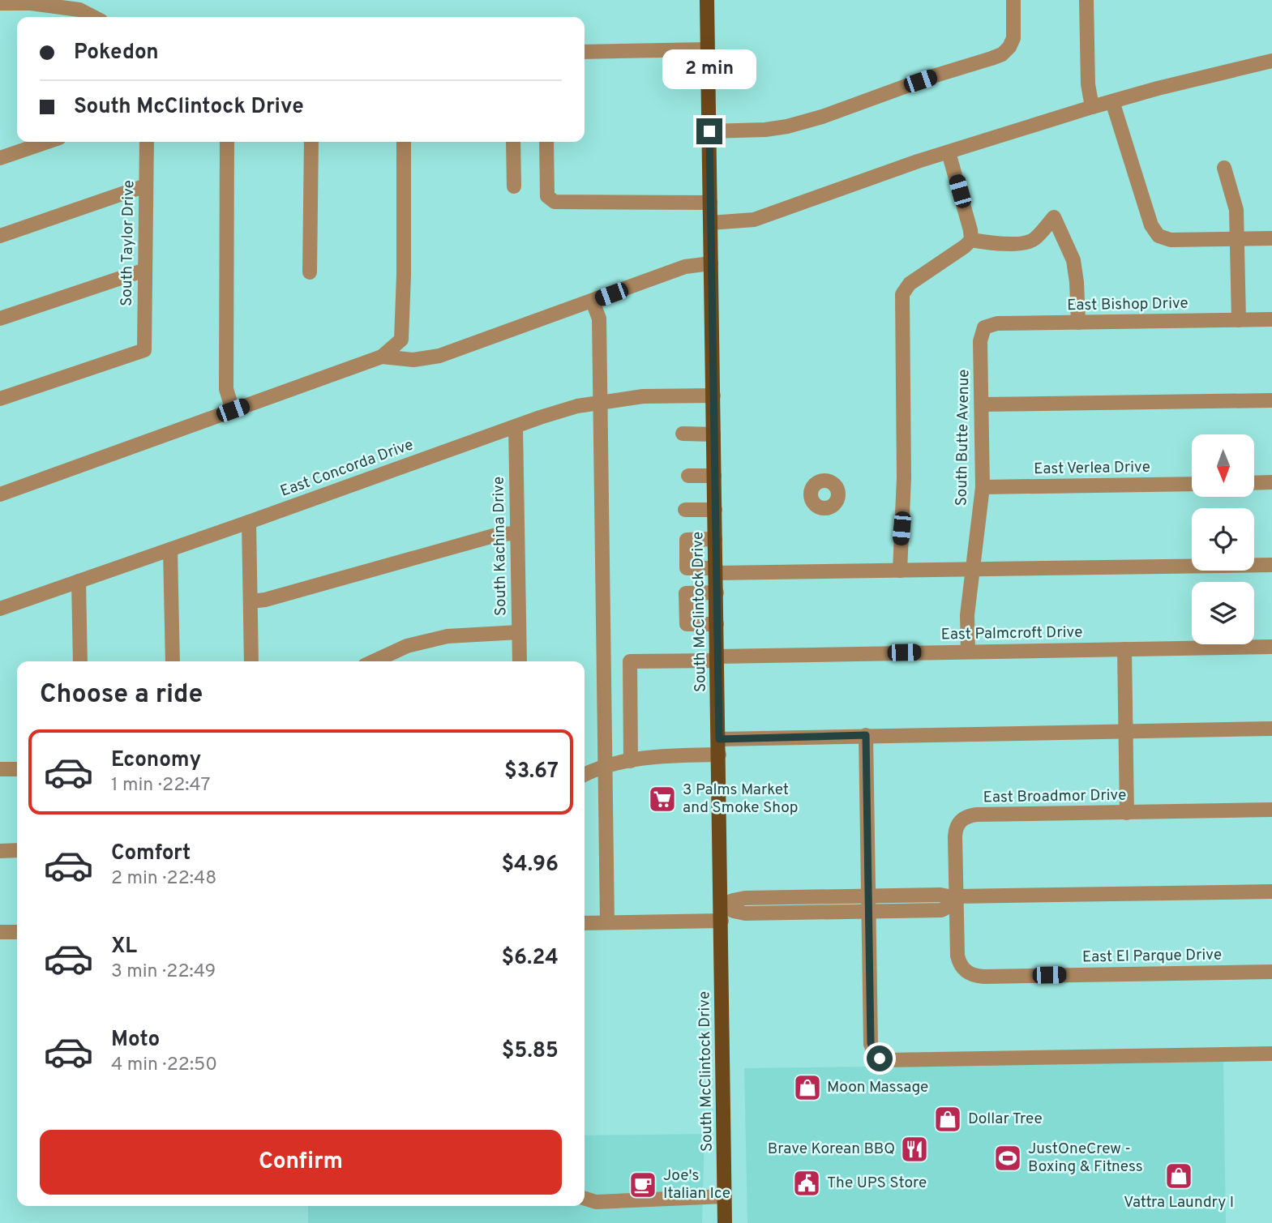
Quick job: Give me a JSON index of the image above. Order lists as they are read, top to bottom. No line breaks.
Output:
{"streets":{"main road":["South McClintock Drive"],"street":["South Taylor Drive","East Bishop Drive","South Butte Avenue","East Concorda Drive","East Verlea Drive","South Kachina Drive","East Palmcroft Drive","East Broadmor Drive","East El Parque Drive"]},"crossings":[["East Bishop Drive","South Butte Avenue"],["South Butte Avenue","East Verlea Drive"],["South Butte Avenue","East Palmcroft Drive"],["East Concorda Drive","South Kachina Drive"],["East Concorda Drive","South McClintock Drive"],["South McClintock Drive","East Palmcroft Drive"],["East Broadmor Drive","East El Parque Drive"]],"places":{"supermarket":["3 Palms Market and Smoke Shop"],"shop":["Moon Massage","Dollar Tree","Vattra Laundry I"],"restaurant":["Brave Korean BBQ"],"sports":["JustOneCrew - Boxing & Fitness"],"public building":["The UPS Store"],"cafe":["Joe's Italian Ice"]},"north":"bottom","page":{"banner":["Pokedon","South McClintock Drive"],"bubble":"2 min","heading":"Choose a ride","list":[{"name":"Economy","note":"1 min · 22:47","value":"$3.67"},{"name":"Comfort","note":"2 min · 22:48","value":"$4.96"},{"name":"XL","note":"3 min · 22:49","value":"$6.24"},{"name":"Moto","note":"4 min · 22:50","value":"$5.85"}],"buttons":"Confirm"}}
